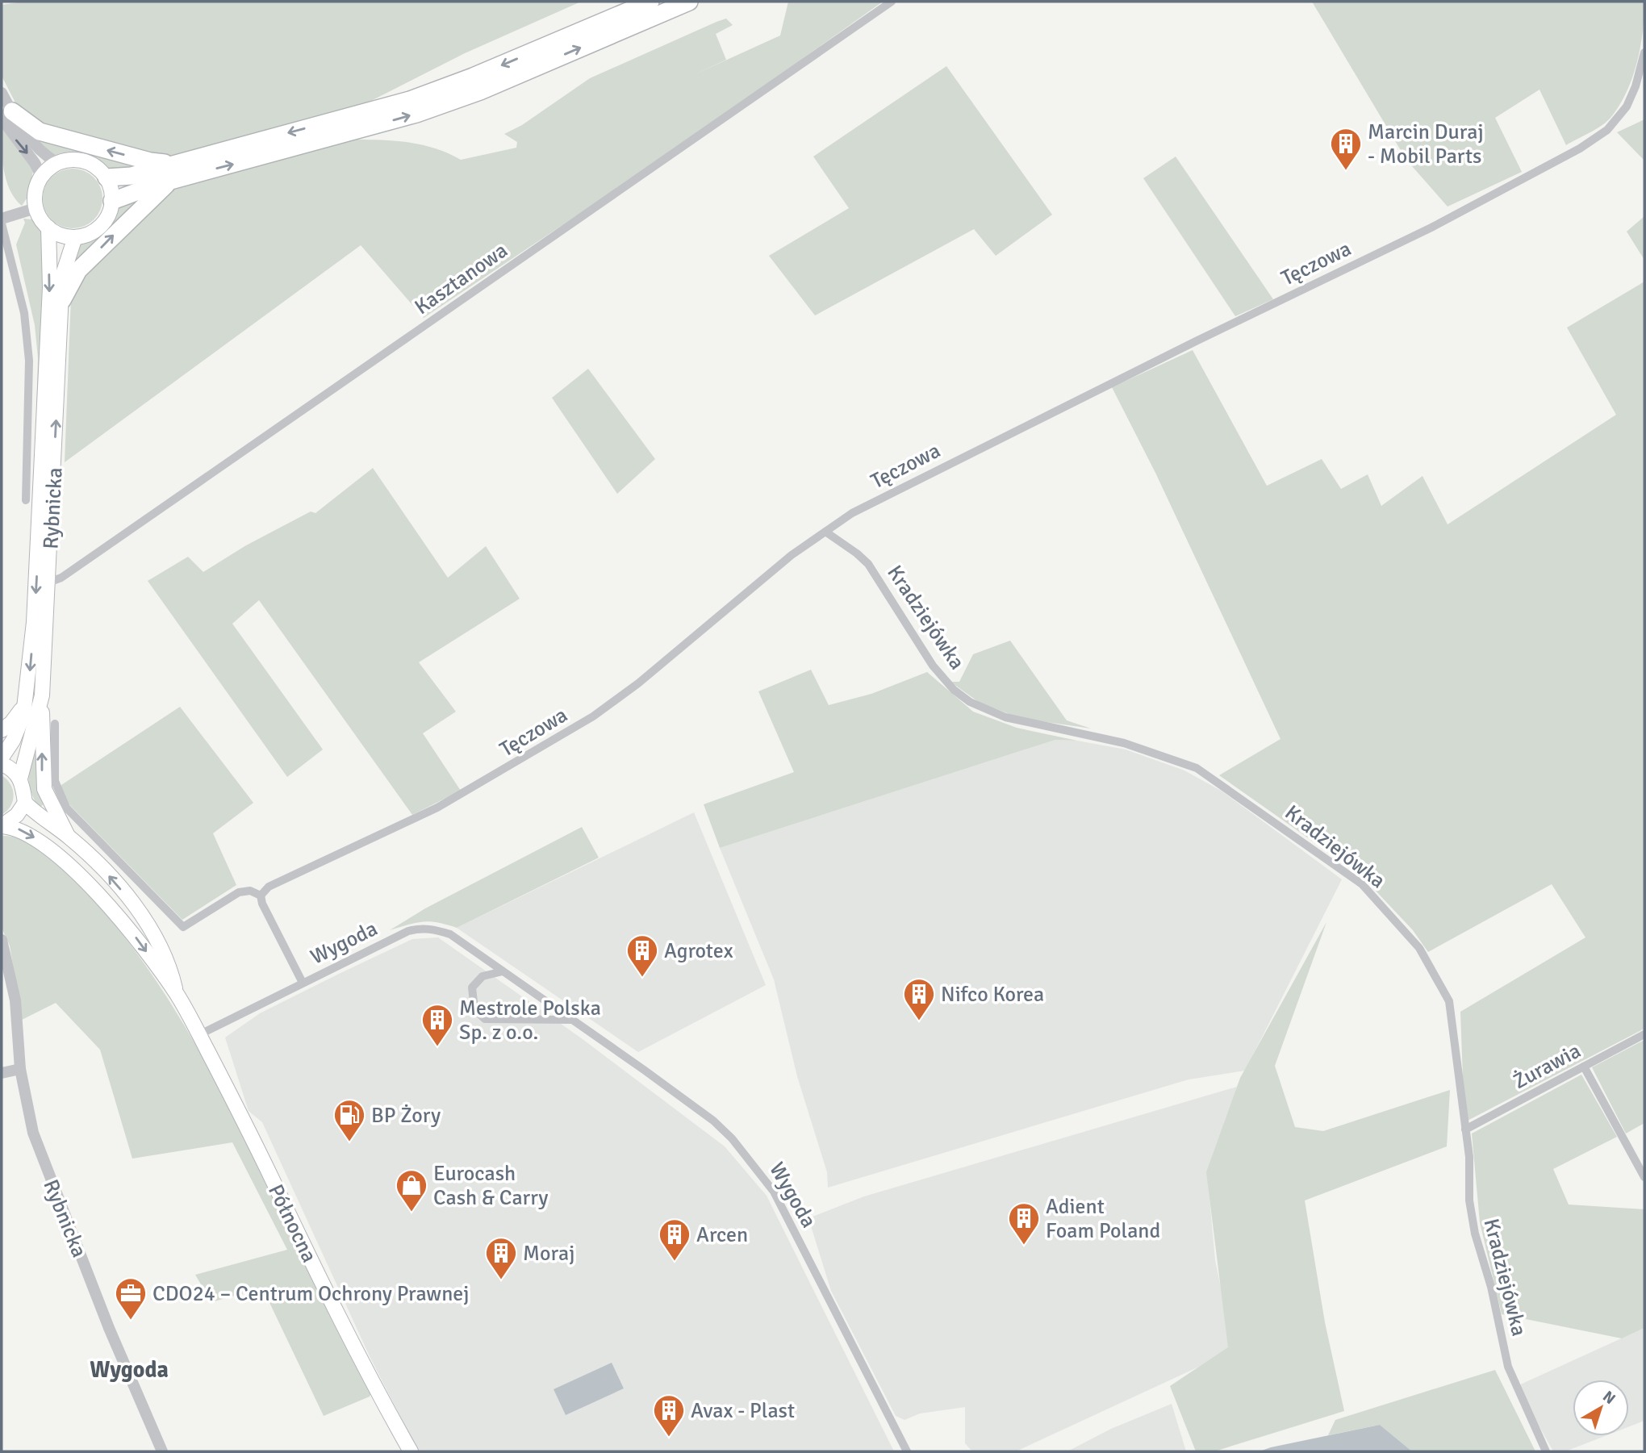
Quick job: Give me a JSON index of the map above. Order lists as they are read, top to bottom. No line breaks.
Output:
{"streets":{"main road":["Rybnicka","Północna"],"street":["Tęczowa","Kasztanowa","Kradziejówka","Wygoda","Żurawia"]},"crossings":[["Tęczowa","Kradziejówka"],["Kasztanowa","Rybnicka"],["Kradziejówka","Żurawia"],["Wygoda","Północna"]],"districts":["Wygoda"],"places":{"building":["Marcin Duraj - Mobil Parts","Agrotex","Nifco Korea","Mestrole Polska Sp. z o.o.","Adient Foam Poland","Arcen","Moraj","Avax - Plast"],"fuel station":["BP Żory"],"shop":["Eurocash Cash & Carry"],"office":["CDO24 – Centrum Ochrony Prawnej"]},"north":"top right"}
